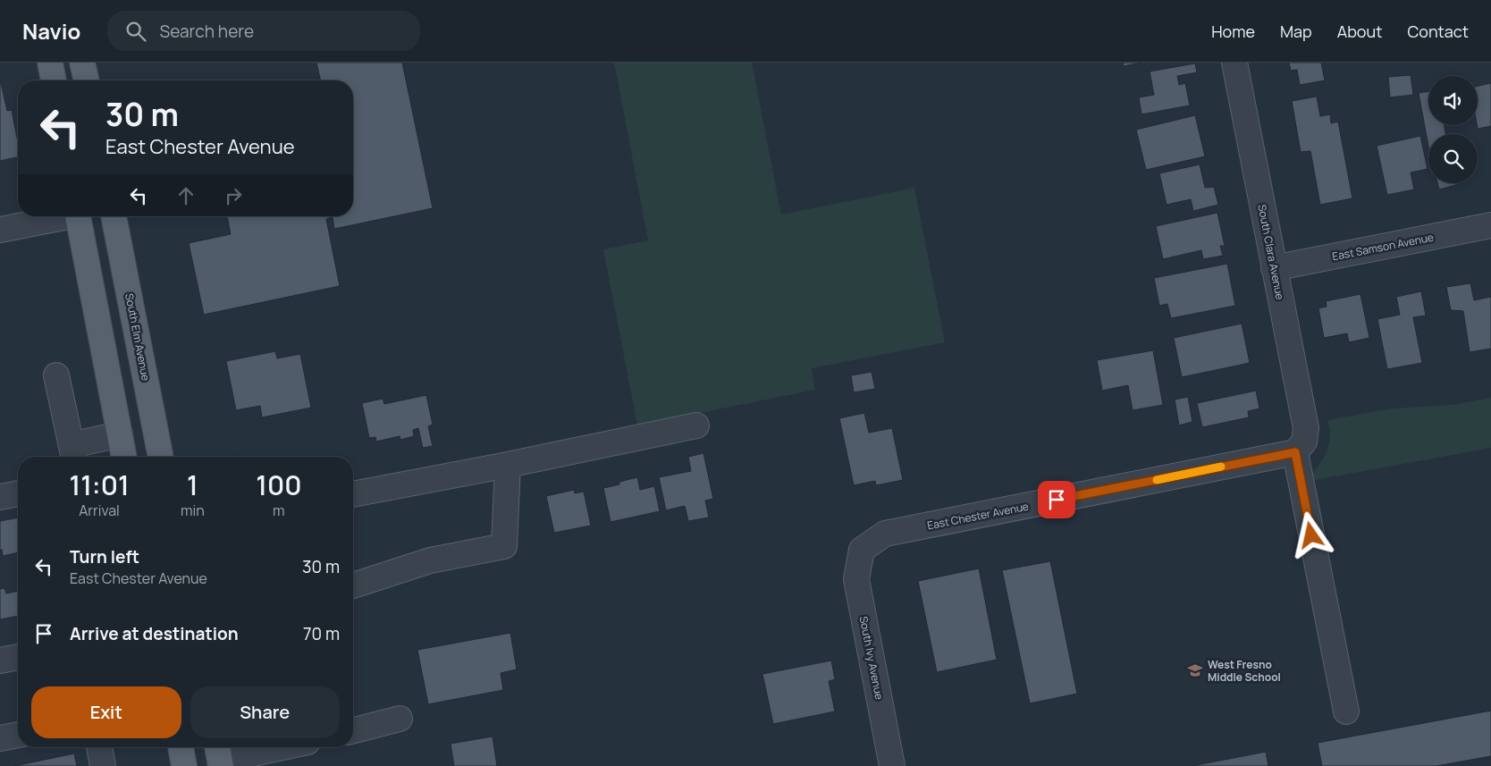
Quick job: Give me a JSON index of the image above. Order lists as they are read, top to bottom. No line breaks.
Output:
{"streets":{"main road":["South Elm Avenue"],"street":["East Samson Avenue","South Clara Avenue","East Chester Avenue","South Ivy Avenue"]},"crossings":[["East Samson Avenue","South Clara Avenue"],["South Clara Avenue","East Chester Avenue"],["East Chester Avenue","South Ivy Avenue"]],"places":{"school or university":["West Fresno Middle School"]},"page":{"header":"Navio","search":"Search here","nav":["Home","Map","About","Contact"],"turn":["30 m","East Chester Avenue"],"eta":["11:01","Arrival","1","min","100","m"],"list":[{"name":"Turn left","note":"East Chester Avenue","value":"30 m"},{"name":"Arrive at destination","value":"70 m"}],"buttons":["Exit","Share"]}}
